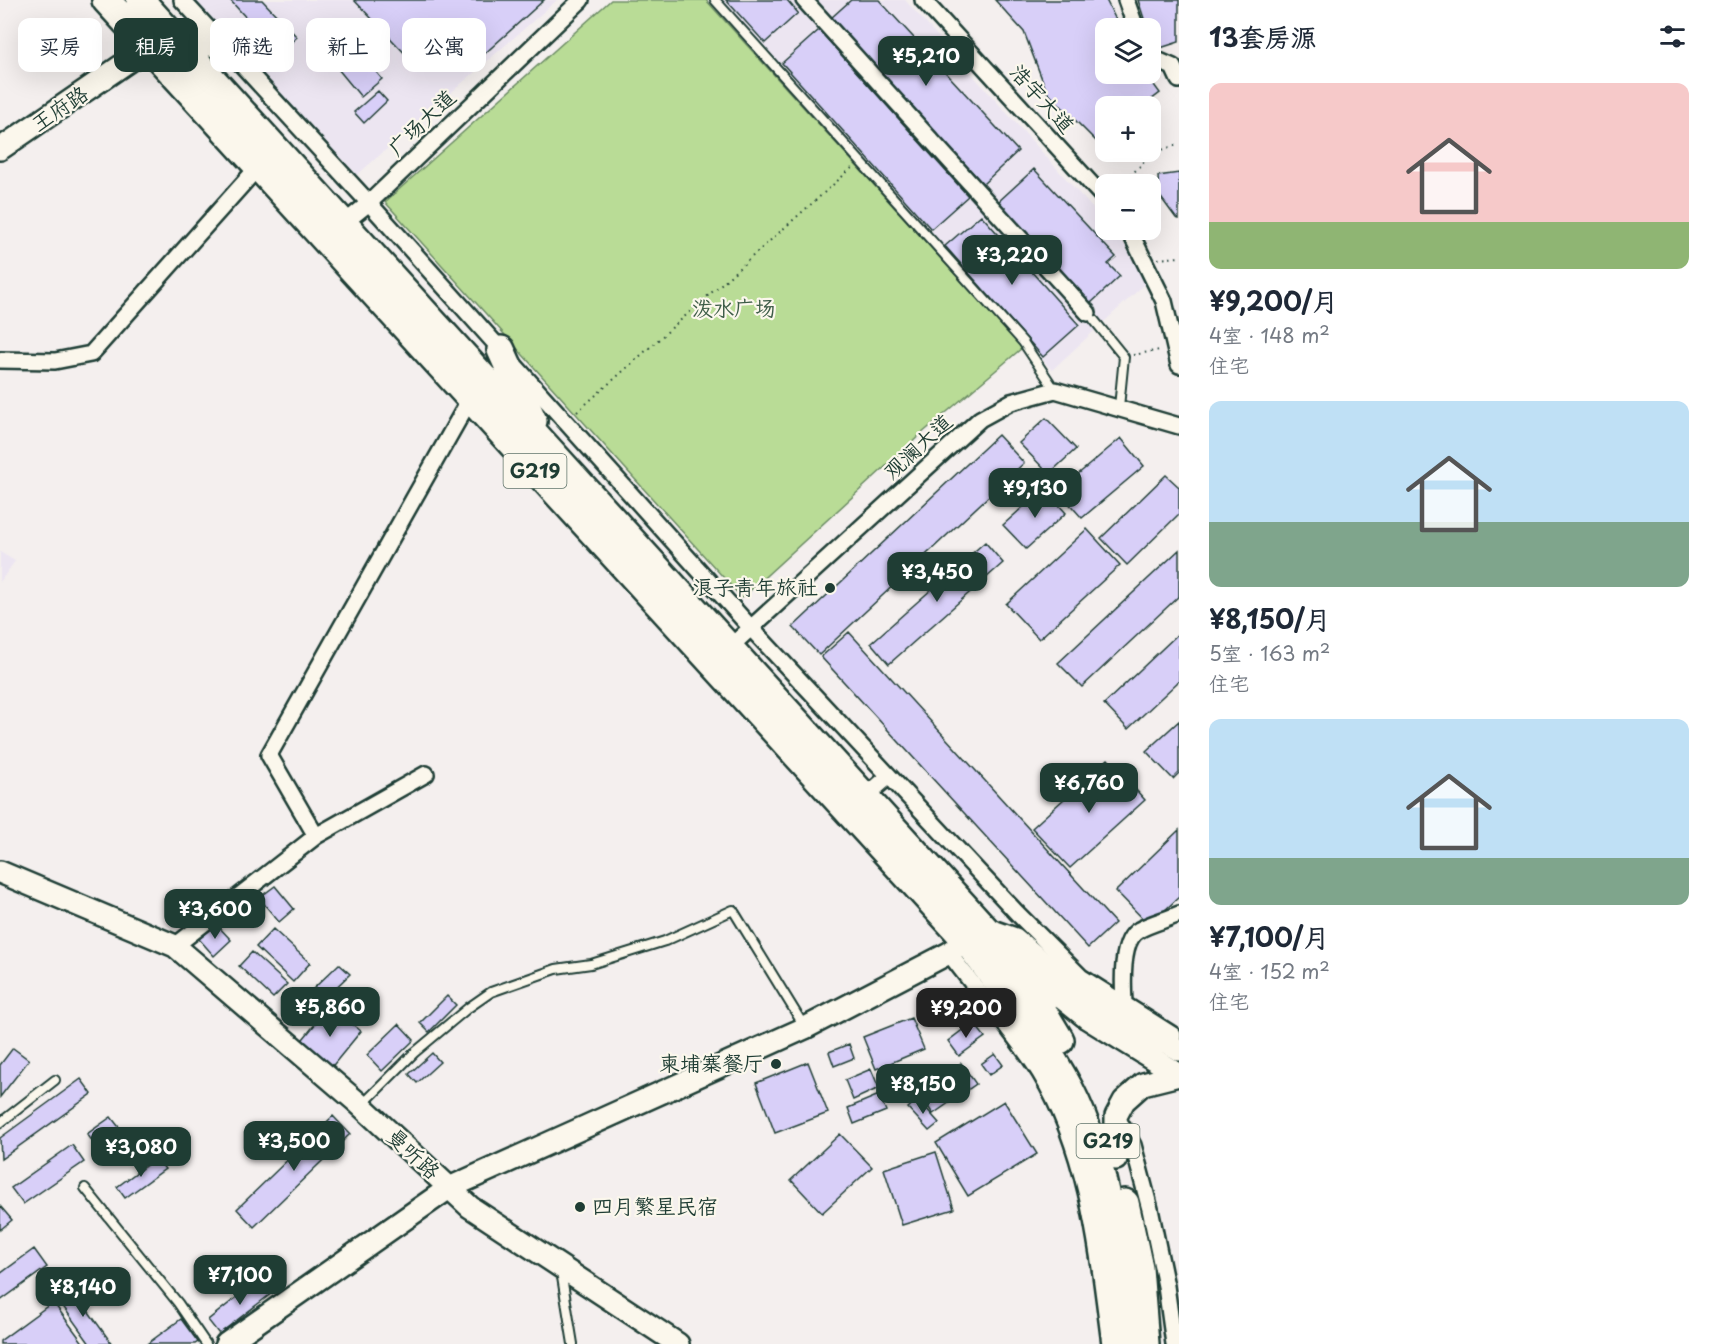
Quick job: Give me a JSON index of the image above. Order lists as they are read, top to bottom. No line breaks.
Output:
{"streets":{"highway":["G219"],"street":["浩宇大道","王府路","广场大道","观澜大道","曼听路"]},"crossings":[["广场大道","G219"],["观澜大道","G219"]],"parks":["泼水广场"],"places":["浪子青年旅社","柬埔寨餐厅","四月繁星民宿"],"page":{"heading":"13套房源","map_buttons":["+","−"],"chip":["买房","租房","筛选","新上","公寓"],"price":["¥5,210","¥3,220","¥9,130","¥3,450","¥6,760","¥3,600","¥5,860","¥9,200","¥8,150","¥3,500","¥3,080","¥7,100","¥8,140"],"list":[{"name":"¥9,200/月","note":"4室 · 148 m² · 住宅"},{"name":"¥8,150/月","note":"5室 · 163 m² · 住宅"},{"name":"¥7,100/月","note":"4室 · 152 m² · 住宅"}]}}
